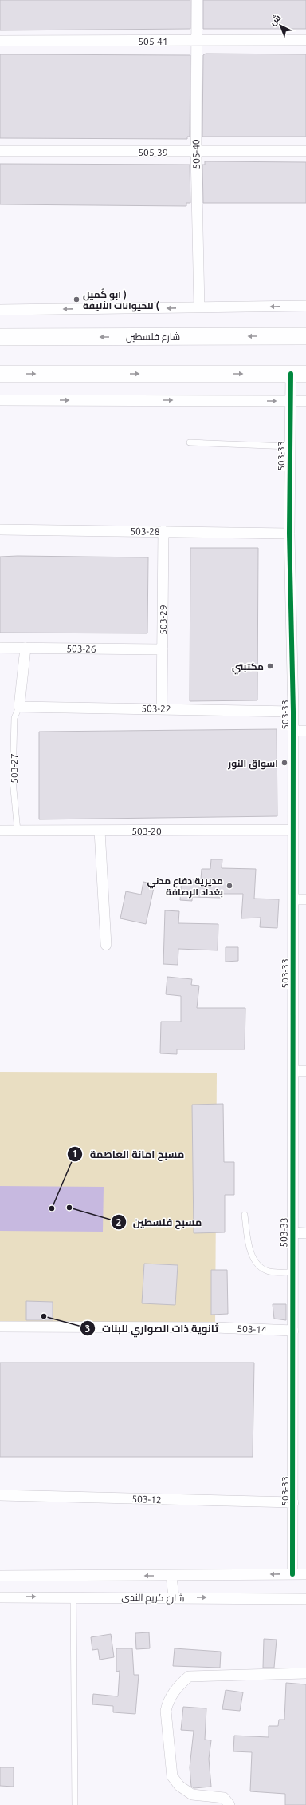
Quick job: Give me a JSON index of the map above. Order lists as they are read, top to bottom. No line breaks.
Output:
{"streets":{"main road":["شارع فلسطين"],"street":["505-41","505-39","505-40","503-33","503-28","503-29","503-26","503-22","503-20","503-14","503-12","شارع كريم الندى"],"lane":["503-27"]},"crossings":[["505-41","505-40"],["505-39","505-40"],["503-33","503-28"],["503-33","503-22"],["503-33","503-20"],["503-33","503-14"],["503-33","503-12"],["503-28","503-29"],["503-29","503-26"],["503-29","503-22"],["503-22","503-27"],["503-27","503-20"]],"places":["ابو كُميل ) للحيوانات الأليفة (","مكتبتي","اسواق النور","مديرية دفاع مدني بغداد الرصافة","مسبح فلسطين","مسبح امانة العاصمة","ثانوية ذات الصواري للبنات"],"north":"top left"}
